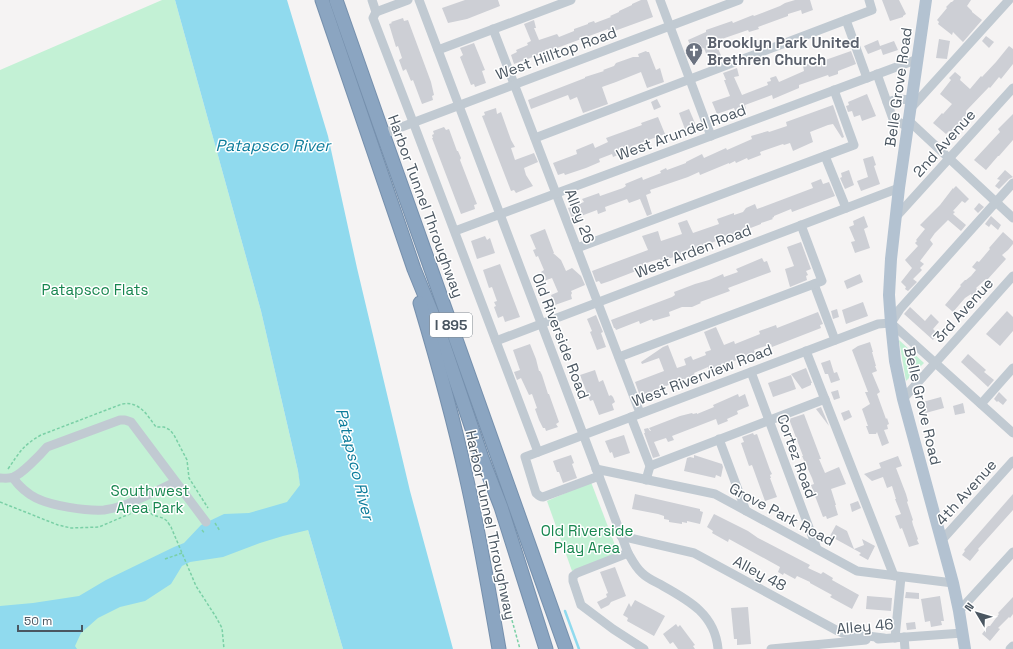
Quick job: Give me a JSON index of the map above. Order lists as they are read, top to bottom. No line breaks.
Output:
{"streets":{"highway":["Harbor Tunnel Throughway","I 895"],"main road":["Belle Grove Road"],"street":["West Hilltop Road","West Arundel Road","2nd Avenue","Alley 26","West Arden Road","3rd Avenue","Old Riverside Road","West Riverview Road","Cortez Road","4th Avenue","Grove Park Road","Alley 48","Alley 46"]},"crossings":[["West Hilltop Road","Harbor Tunnel Throughway"],["West Hilltop Road","Alley 26"],["West Hilltop Road","Old Riverside Road"],["Belle Grove Road","West Arundel Road"],["Belle Grove Road","2nd Avenue"],["Belle Grove Road","West Arden Road"],["Belle Grove Road","3rd Avenue"],["Belle Grove Road","West Riverview Road"],["Belle Grove Road","4th Avenue"],["Belle Grove Road","Grove Park Road"],["Belle Grove Road","Alley 46"],["West Arundel Road","Alley 26"],["West Arundel Road","Old Riverside Road"],["Alley 26","West Arden Road"],["Alley 26","West Riverview Road"],["West Arden Road","Old Riverside Road"],["Old Riverside Road","West Riverview Road"],["Old Riverside Road","Grove Park Road"],["Old Riverside Road","Alley 48"],["West Riverview Road","Cortez Road"],["West Riverview Road","Grove Park Road"],["Cortez Road","Grove Park Road"],["Alley 48","Alley 46"]],"water":["Patapsco River"],"parks":["Patapsco Flats","Southwest Area Park","Old Riverside Play Area"],"places":{"church":["Brooklyn Park United Brethren Church"]},"scale_bar":"50 m","north":"top left"}
